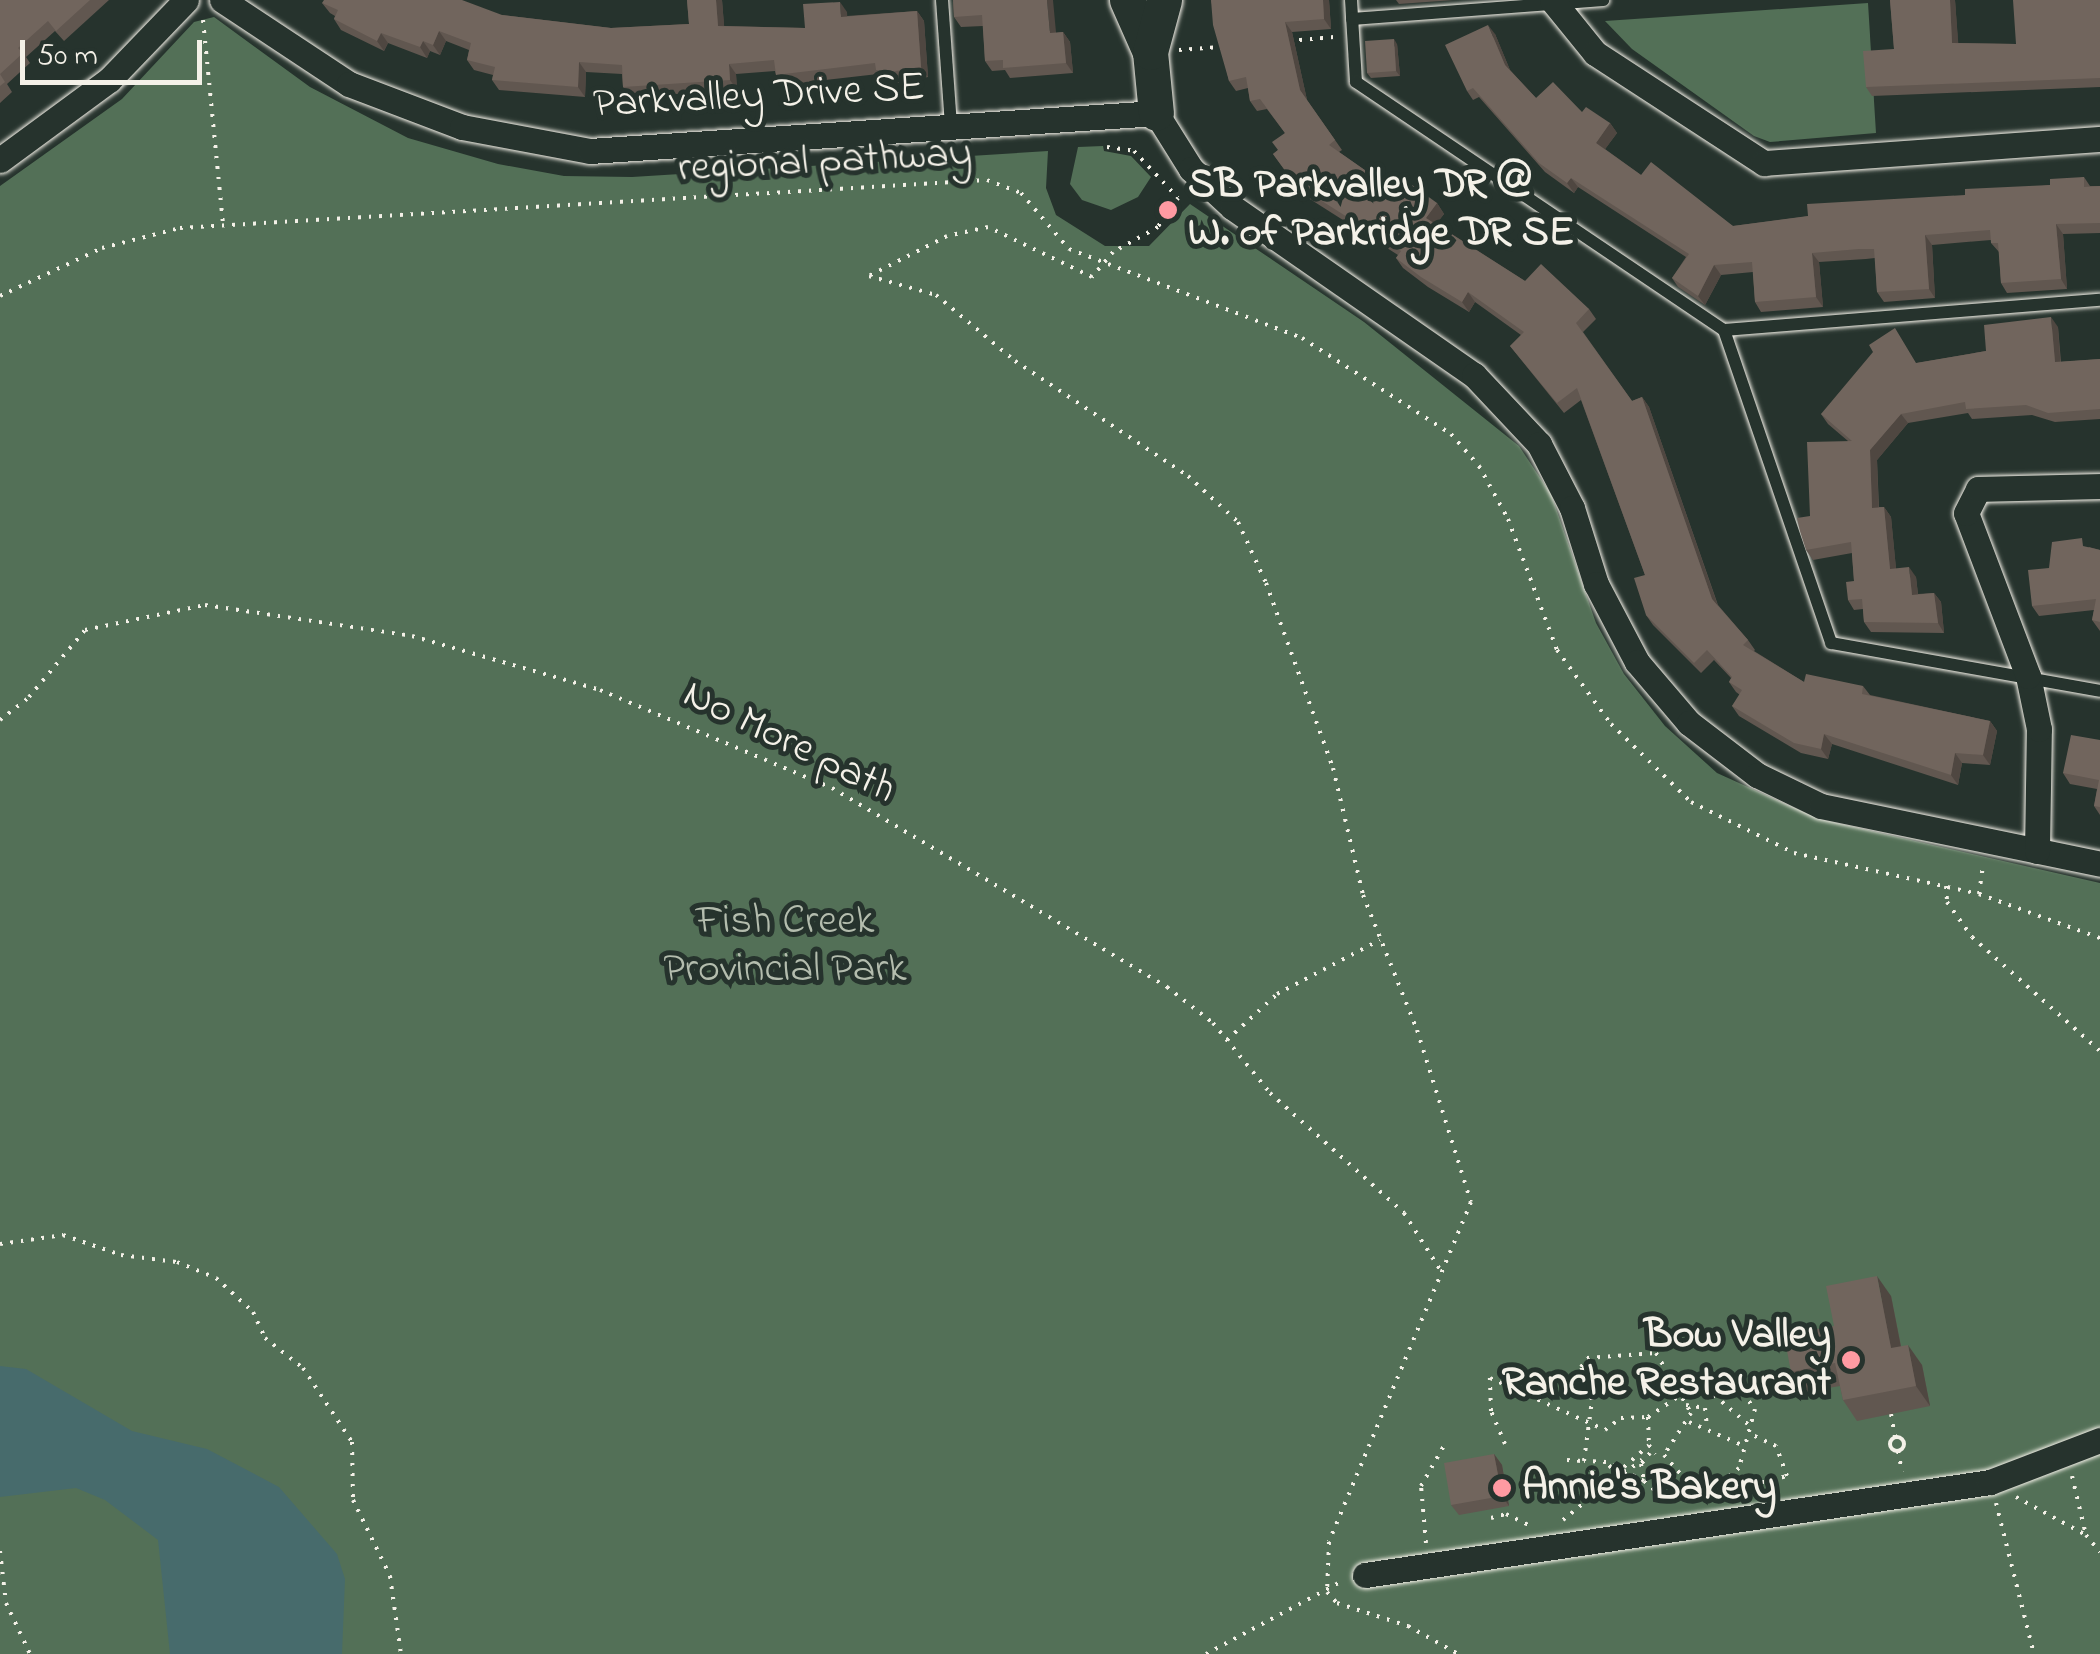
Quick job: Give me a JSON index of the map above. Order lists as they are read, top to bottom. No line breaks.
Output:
{"streets":{"street":["Parkvalley Drive SE"],"path":["regional pathway","No More path"]},"parks":["Fish Creek Provincial Park"],"places":["SB Parkvalley DR @ W. of Parkridge DR SE","Bow Valley Ranche Restaurant","Annie's Bakery"],"scale_bar":"50 m"}
